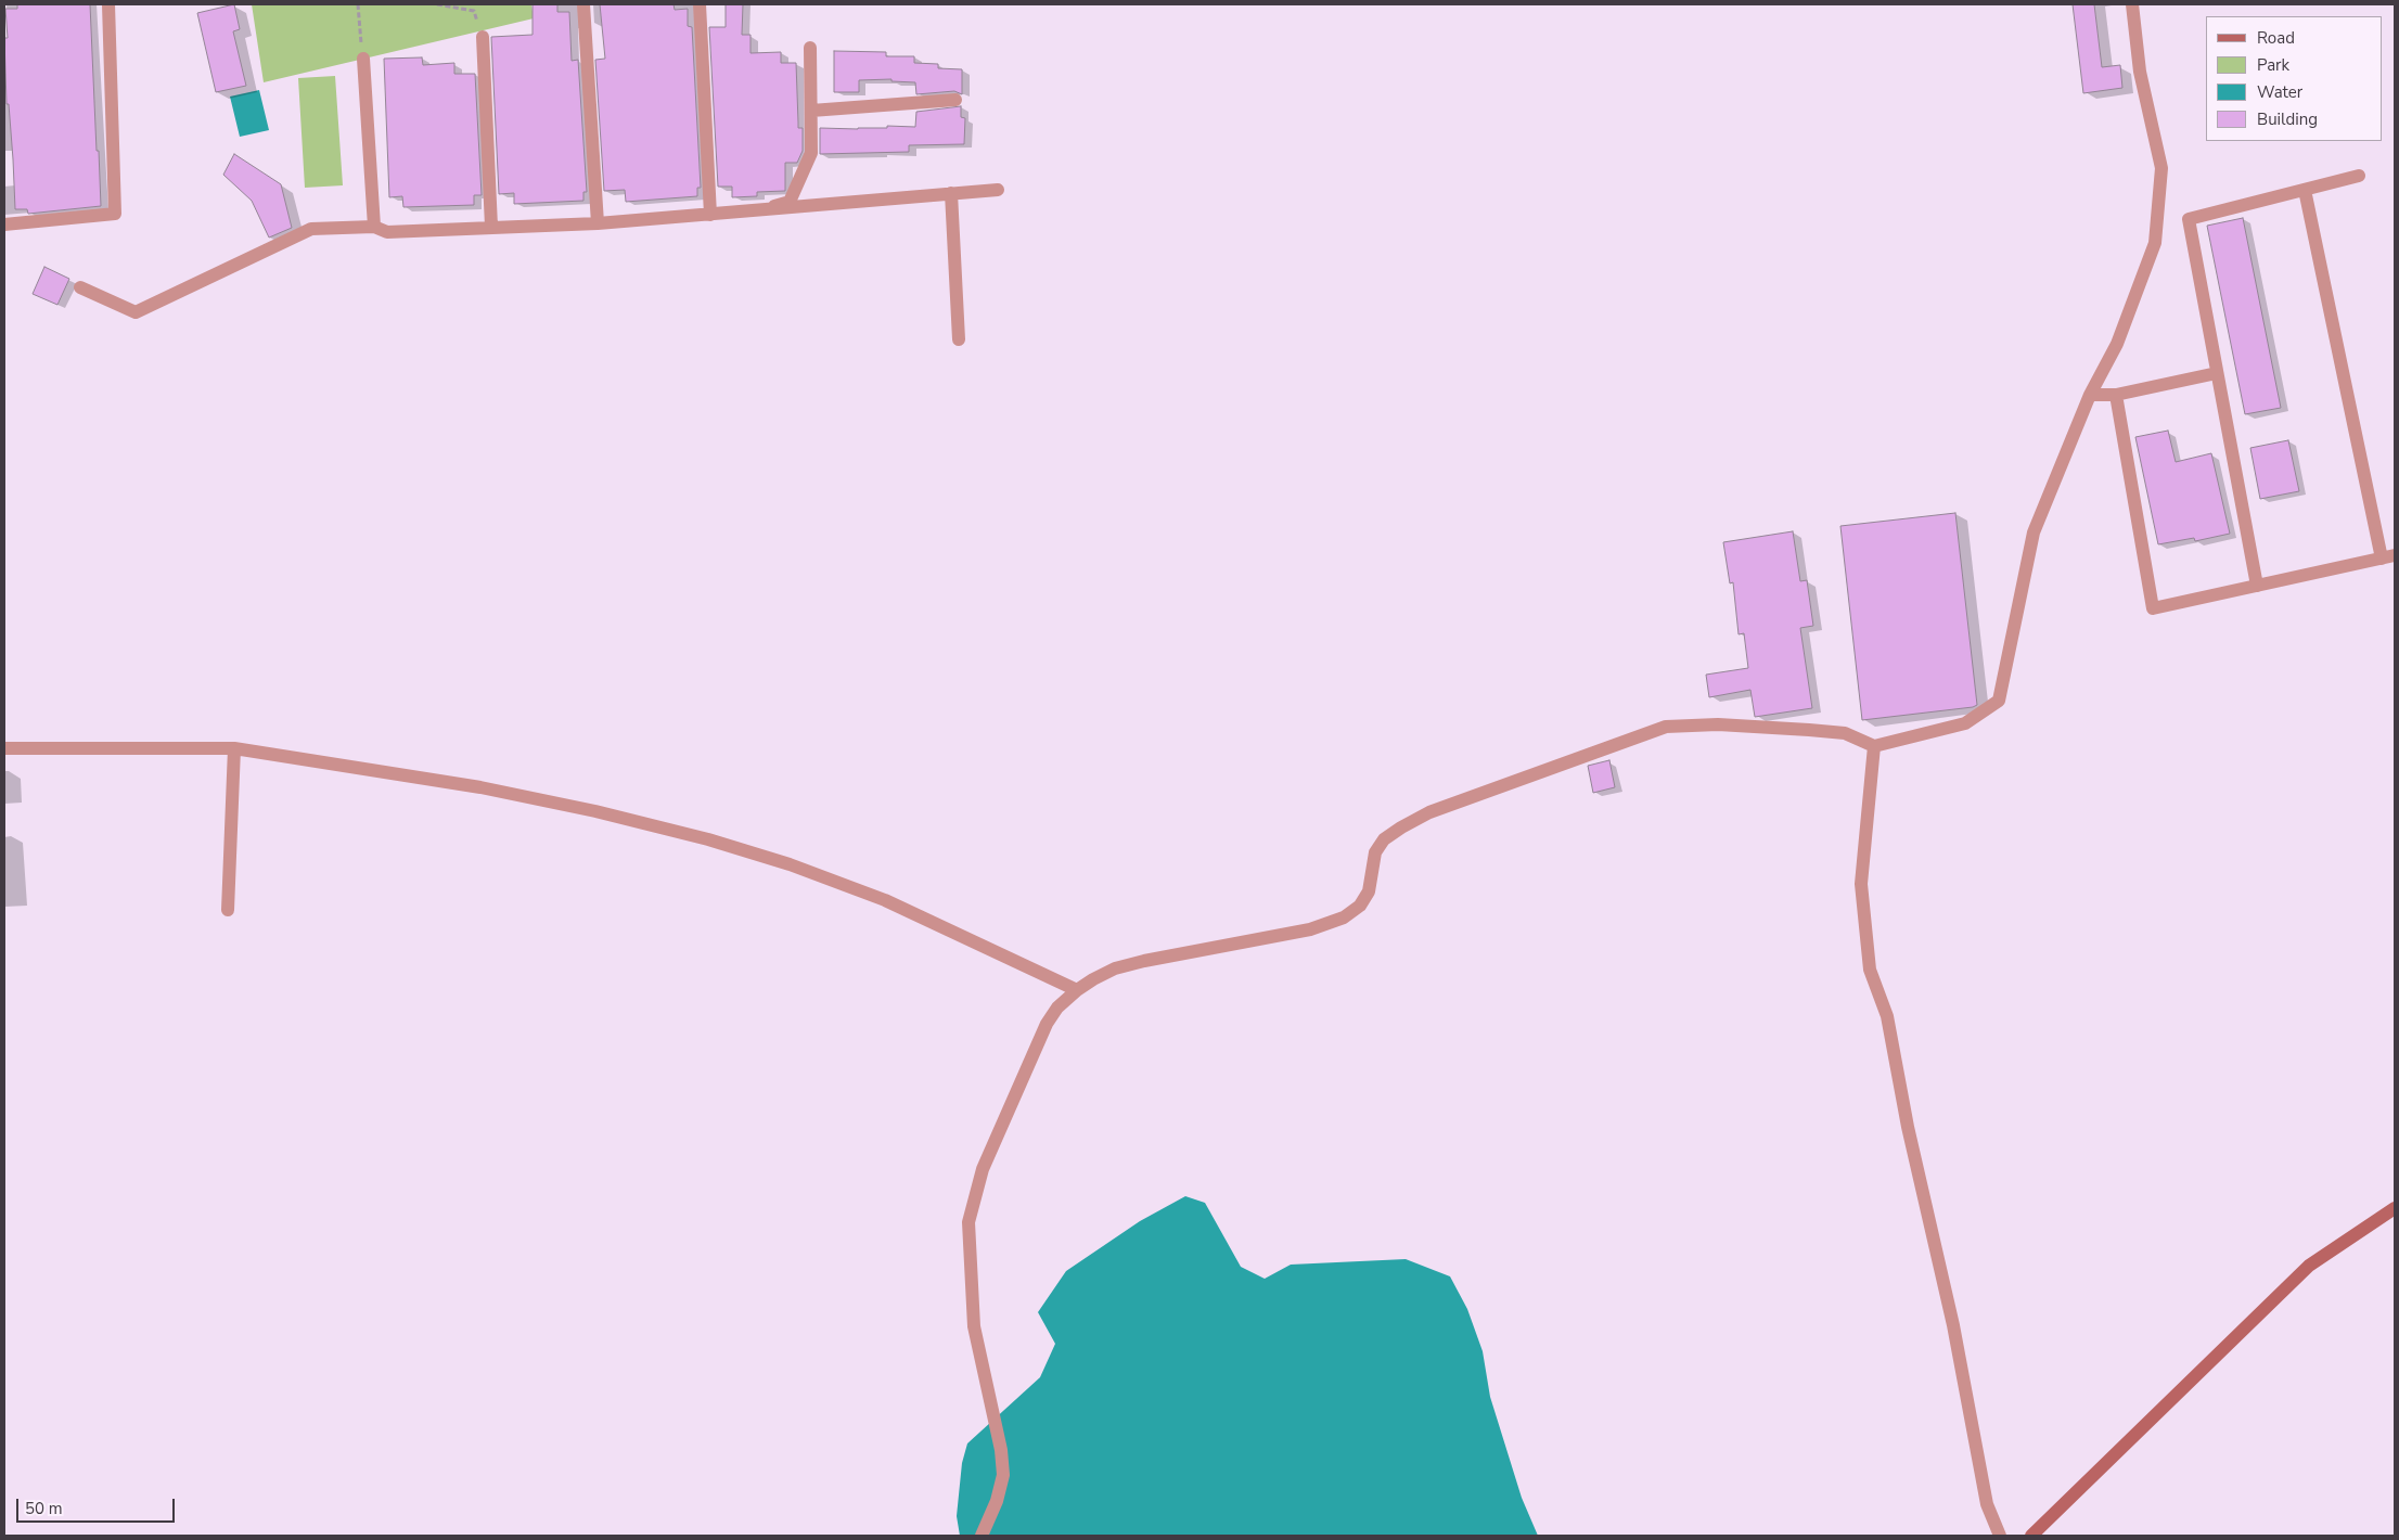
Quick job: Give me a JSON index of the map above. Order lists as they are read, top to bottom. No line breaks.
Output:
{"legend":["Road","Park","Water","Building"],"scale_bar":"50 m"}
